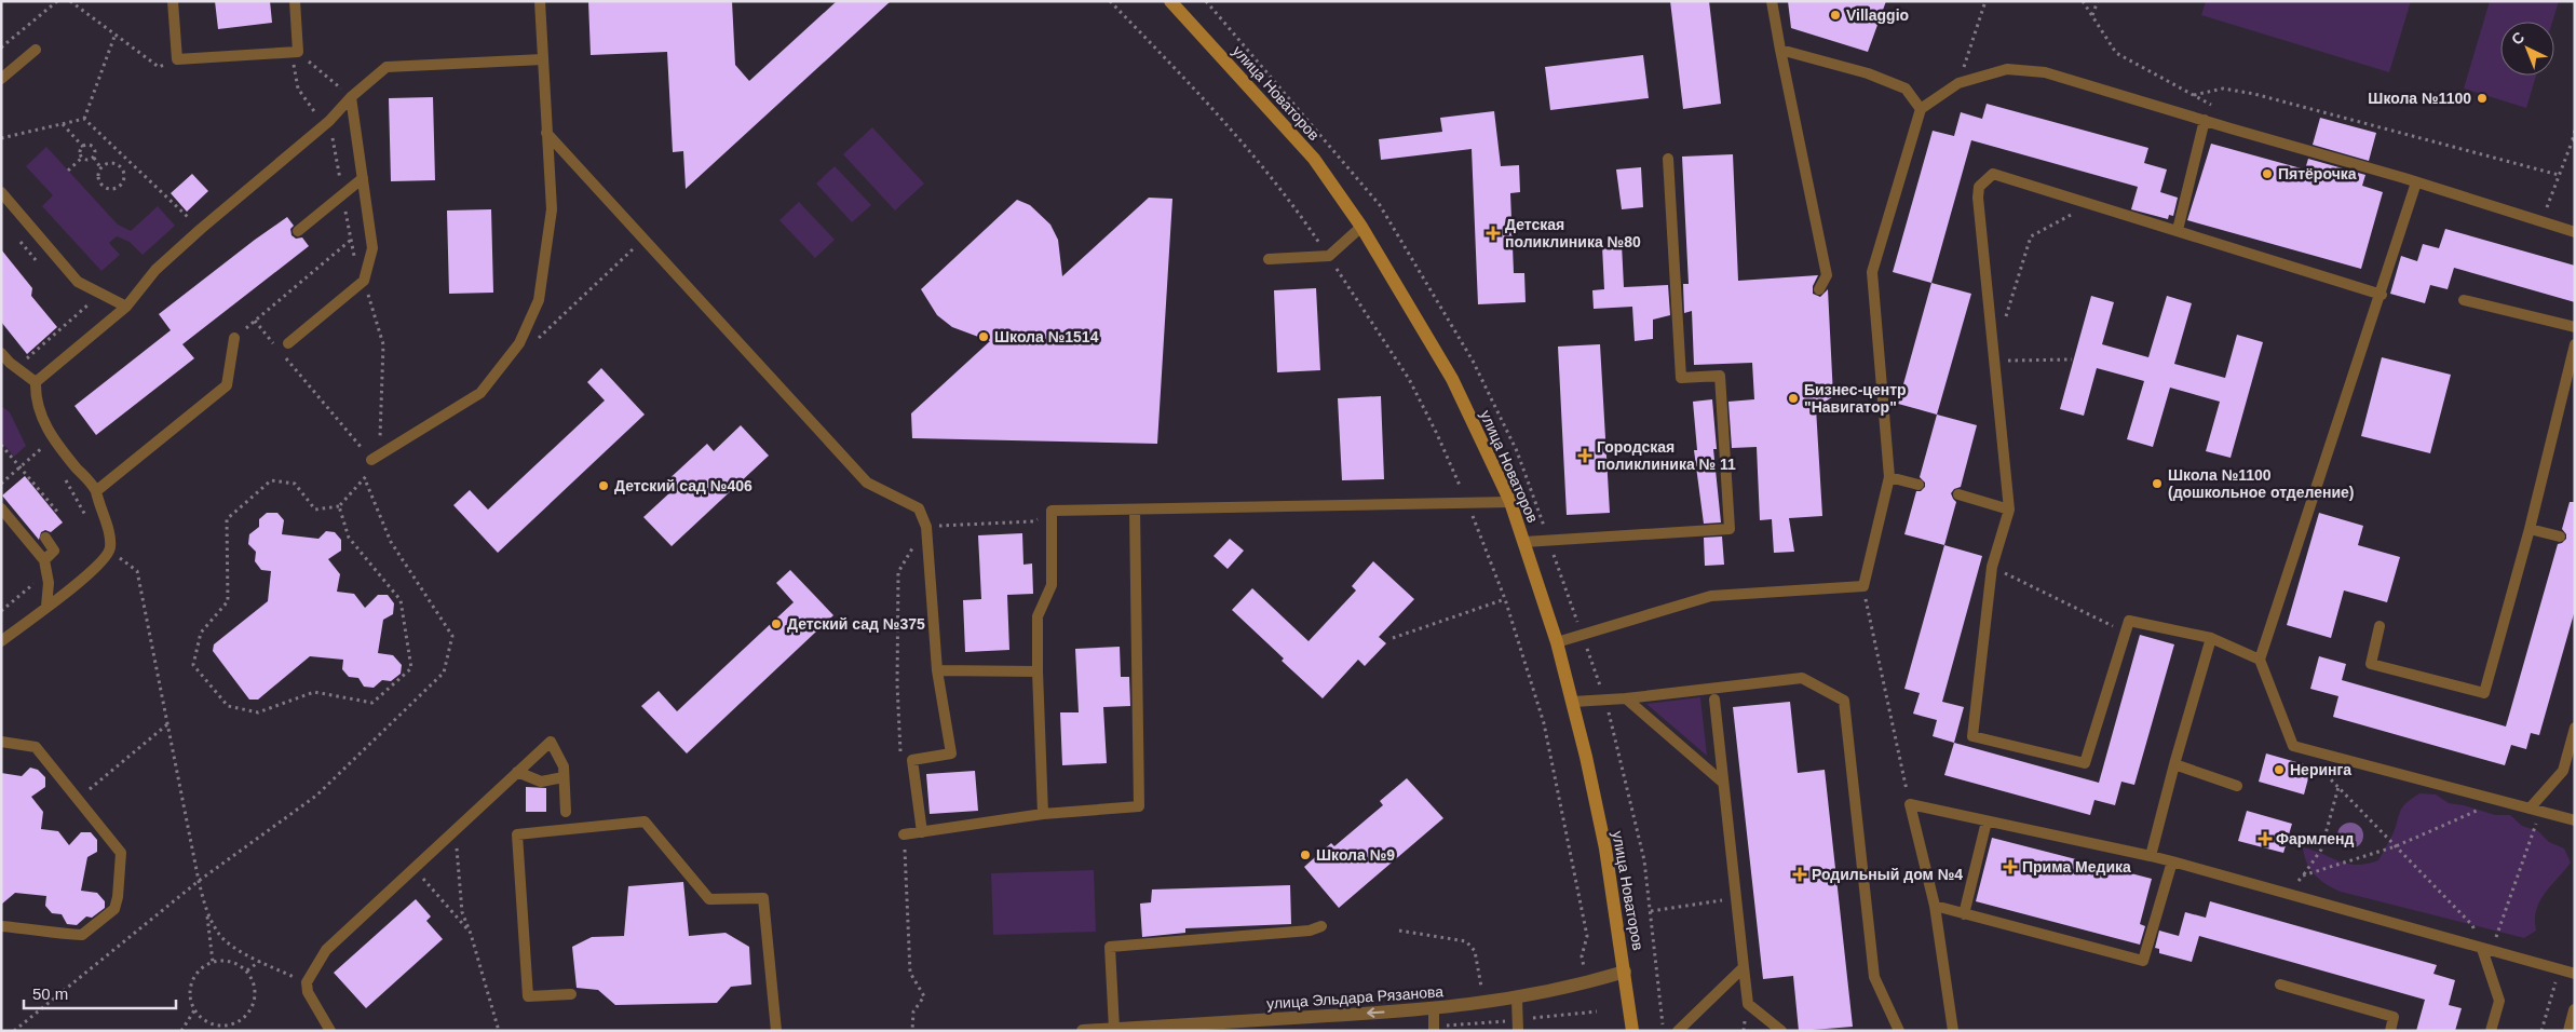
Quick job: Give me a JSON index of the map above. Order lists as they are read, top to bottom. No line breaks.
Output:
{"streets":{"street":["улица Новаторов","улица Эльдара Рязанова"]},"crossings":[["улица Новаторов","улица Эльдара Рязанова"]],"one_way":["улица Эльдара Рязанова"],"places":{"other":["Villaggio","Школа №1100","Пятёрочка","Школа №1514","Бизнеc-центр \"Навигатор\"","Школа №1100 (дошкольное отделение)","Детский сад №406","Детский сад №375","Неринга","Школа №9"],"health":["Детская поликлиника №80","Городская поликлиника № 11","Фармленд","Прима Медика","Родильный дом №4"]},"scale_bar":"50 m","north":"top left"}
